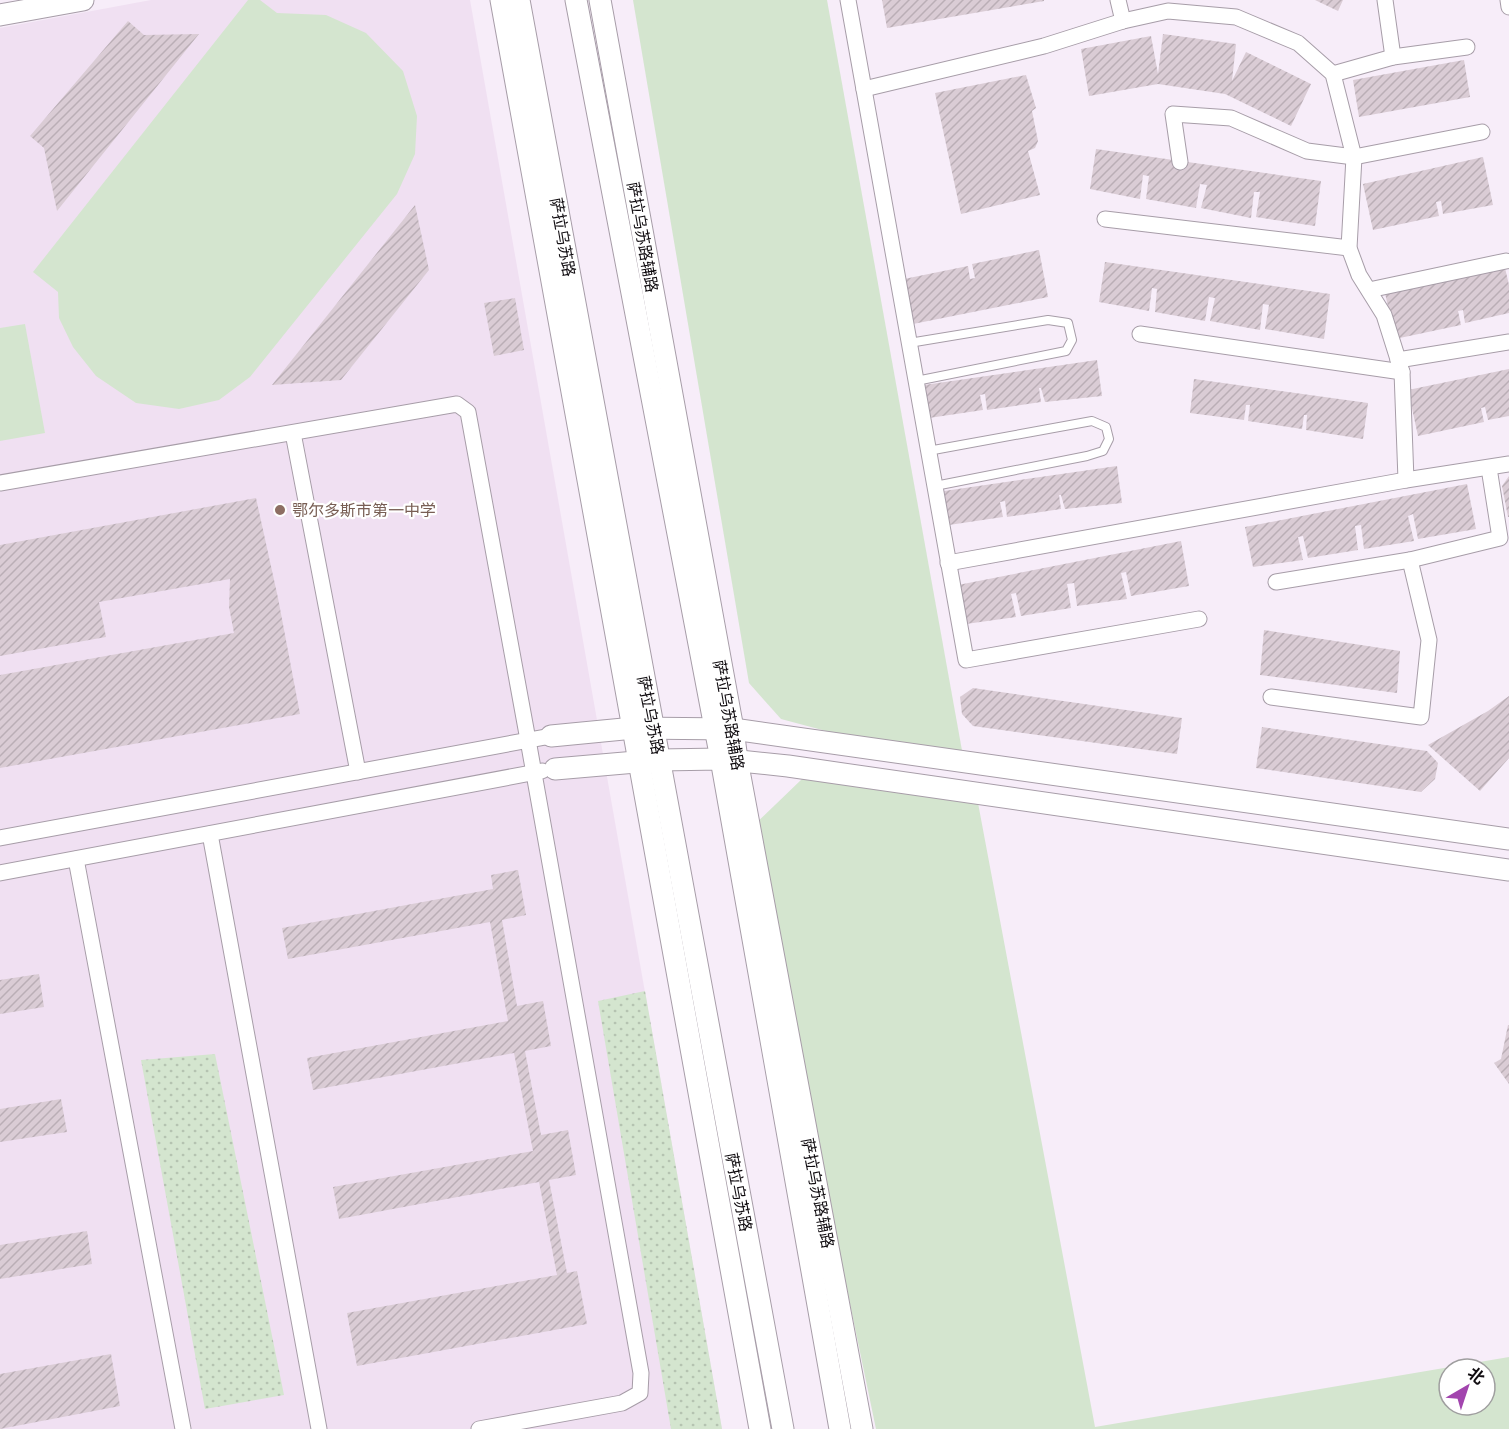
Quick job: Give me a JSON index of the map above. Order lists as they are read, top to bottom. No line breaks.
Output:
{"streets":{"street":["萨拉乌苏路","萨拉乌苏路辅路"]},"places":["鄂尔多斯市第一中学"],"north":"top right"}
